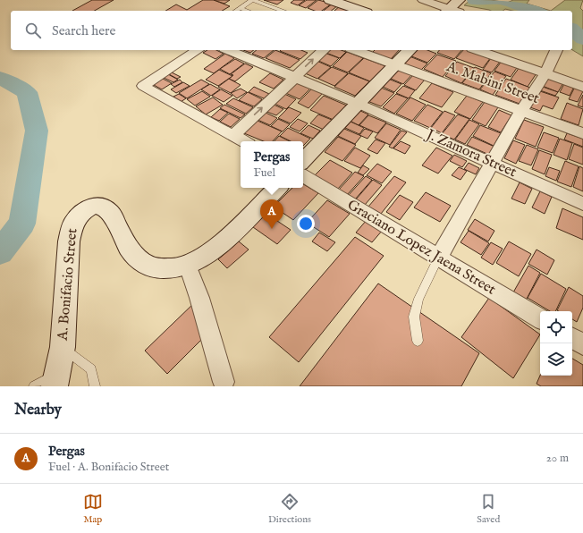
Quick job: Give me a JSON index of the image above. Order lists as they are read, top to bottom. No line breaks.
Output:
{"streets":{"main road":["A. Bonifacio Street"],"street":["A. Mabini Street","J. Zamora Street","Graciano Lopez Jaena Street"]},"page":{"search":"Search here","popup":["Pergas","Fuel"],"pins":"A","heading":"Nearby","list":[{"mark":"A","name":"Pergas","note":"Fuel · A. Bonifacio Street","value":"20 m"}],"nav":["Map","Directions","Saved"]}}
